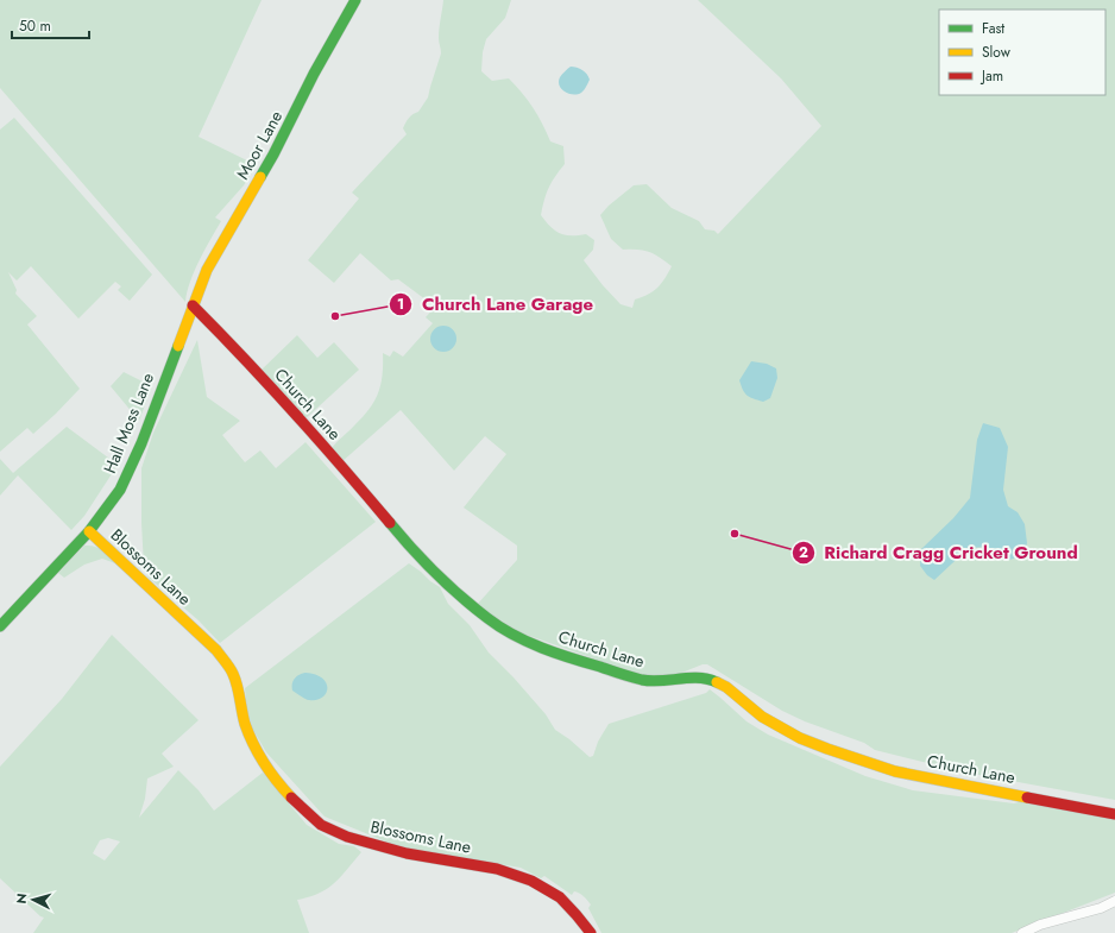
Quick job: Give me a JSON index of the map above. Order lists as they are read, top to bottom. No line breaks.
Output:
{"streets":{"street":["Moor Lane","Church Lane","Hall Moss Lane","Blossoms Lane"]},"crossings":[["Moor Lane","Church Lane"],["Moor Lane","Hall Moss Lane"],["Church Lane","Hall Moss Lane"],["Hall Moss Lane","Blossoms Lane"]],"places":["Church Lane Garage","Richard Cragg Cricket Ground"],"legend":["Fast","Slow","Jam"],"scale_bar":"50 m","north":"left"}
